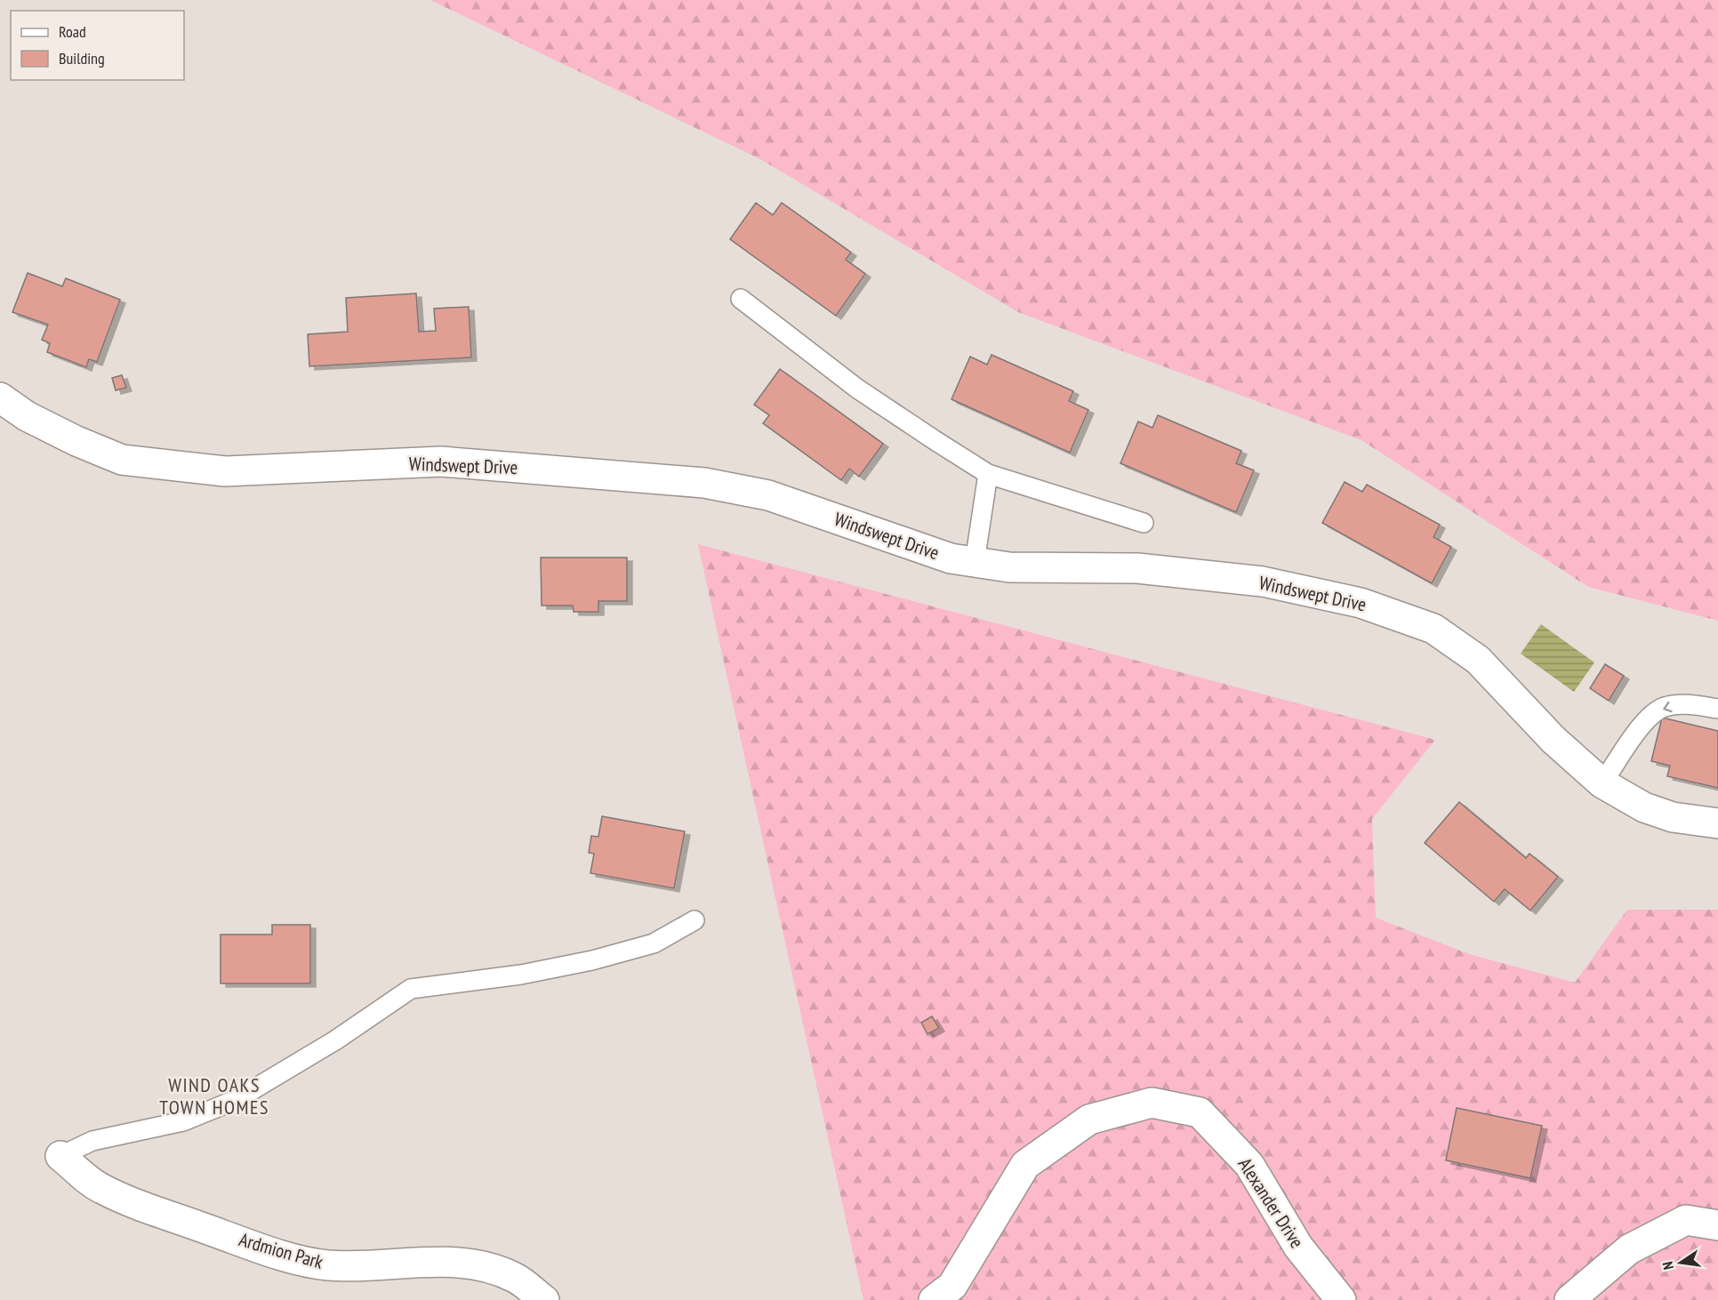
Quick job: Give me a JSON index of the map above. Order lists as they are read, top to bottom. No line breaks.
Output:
{"streets":{"street":["Windswept Drive","Alexander Drive","Ardmion Park"]},"districts":["WIND OAKS TOWN HOMES"],"legend":["Road","Building"],"north":"left"}
